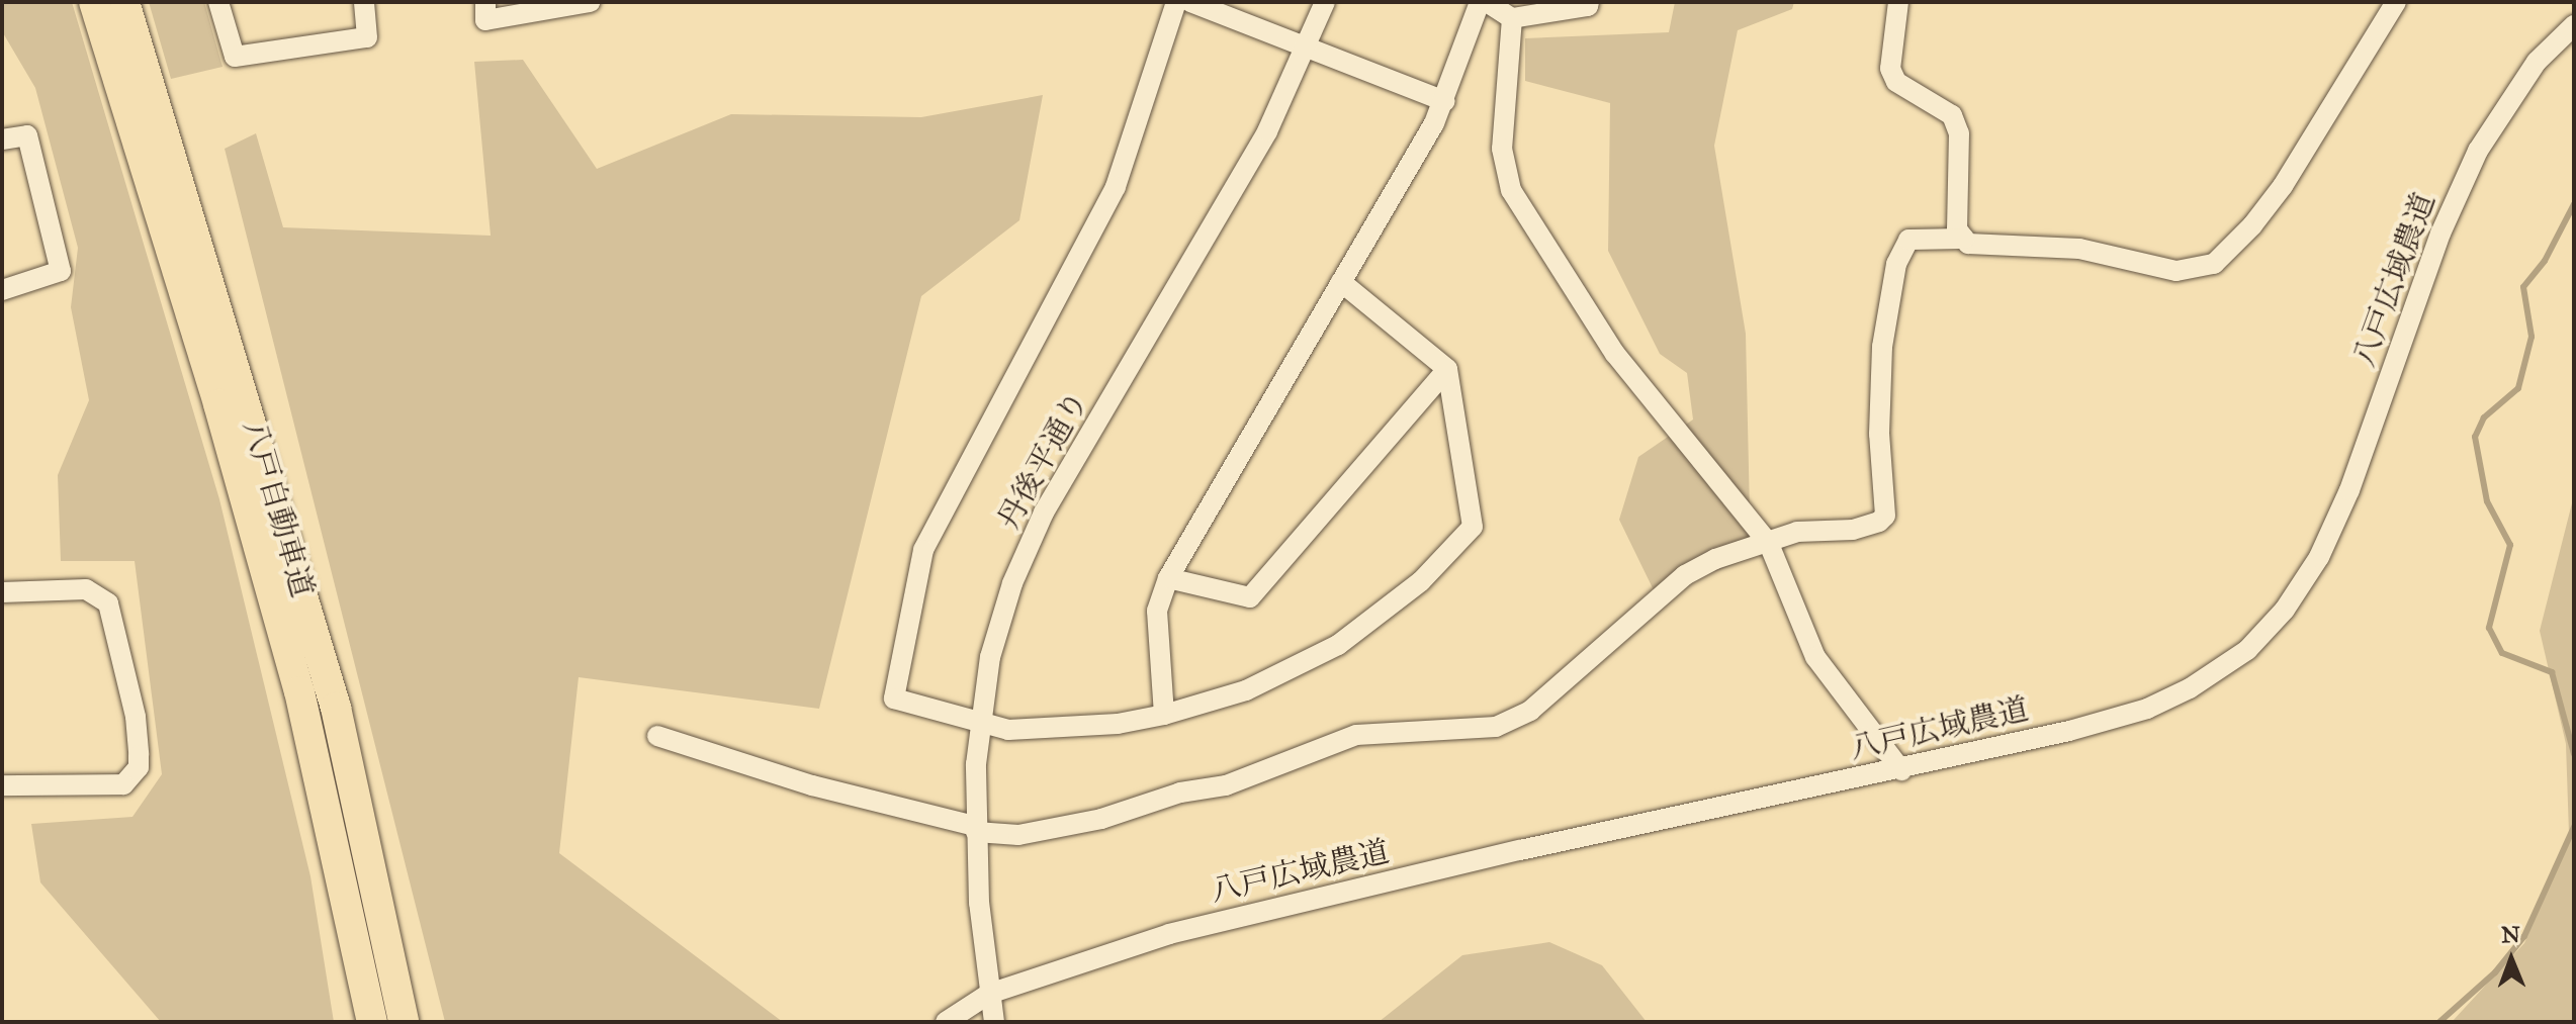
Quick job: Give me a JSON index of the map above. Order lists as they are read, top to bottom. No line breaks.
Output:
{"streets":{"highway":["八戸自動車道"],"street":["八戸広域農道","丹後平通り"]},"crossings":[["八戸広域農道","丹後平通り"]],"north":"top"}
